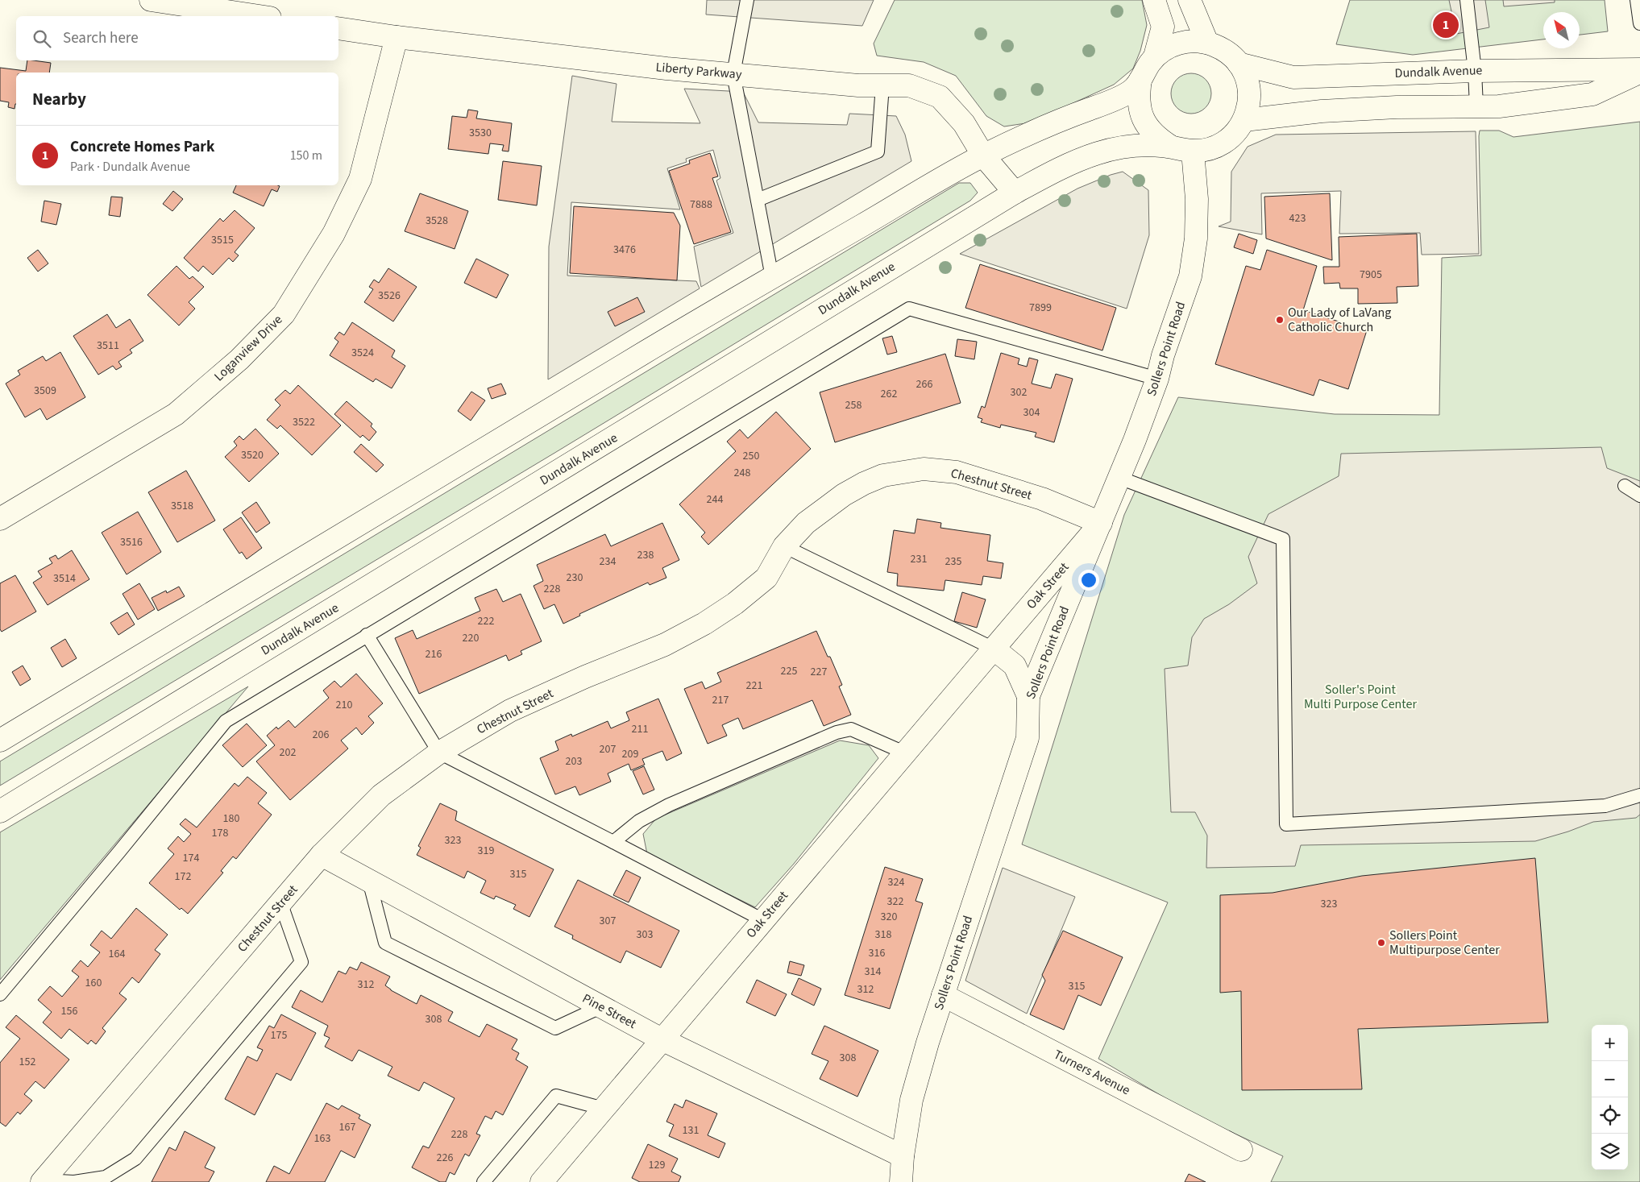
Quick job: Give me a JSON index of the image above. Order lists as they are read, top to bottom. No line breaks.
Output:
{"streets":{"street":["Liberty Parkway","Dundalk Avenue","Loganview Drive","Sollers Point Road","Chestnut Street","Oak Street","Pine Street","Turners Avenue"]},"crossings":[["Liberty Parkway","Dundalk Avenue"],["Liberty Parkway","Loganview Drive"],["Dundalk Avenue","Sollers Point Road"],["Sollers Point Road","Chestnut Street"],["Sollers Point Road","Oak Street"],["Sollers Point Road","Pine Street"],["Sollers Point Road","Turners Avenue"],["Chestnut Street","Oak Street"],["Chestnut Street","Pine Street"],["Oak Street","Pine Street"]],"parks":["Soller's Point Multi Purpose Center"],"places":["Our Lady of LaVang Catholic Church","Sollers Point Multipurpose Center"],"house_numbers":["3530","7888","423","3528","3515","3476","7905","3526","7899","3511","3524","266","3509","302","262","258","304","3522","3520","250","248","244","3518","3516","238","231","234","235","230","3514","228","222","220","216","225","227","221","217","210","211","206","207","202","209","203","180","178","323","319","174","315","172","324","322","323","320","307","303","318","316","164","314","160","312","315","312","156","308","175","308","152","167","131","228","163","226","129"],"north":"top left","page":{"pins":"1","search":"Search here","heading":"Nearby","list":[{"mark":"1","name":"Concrete Homes Park","note":"Park · Dundalk Avenue","value":"150 m"}],"map_buttons":["+","−"]}}
